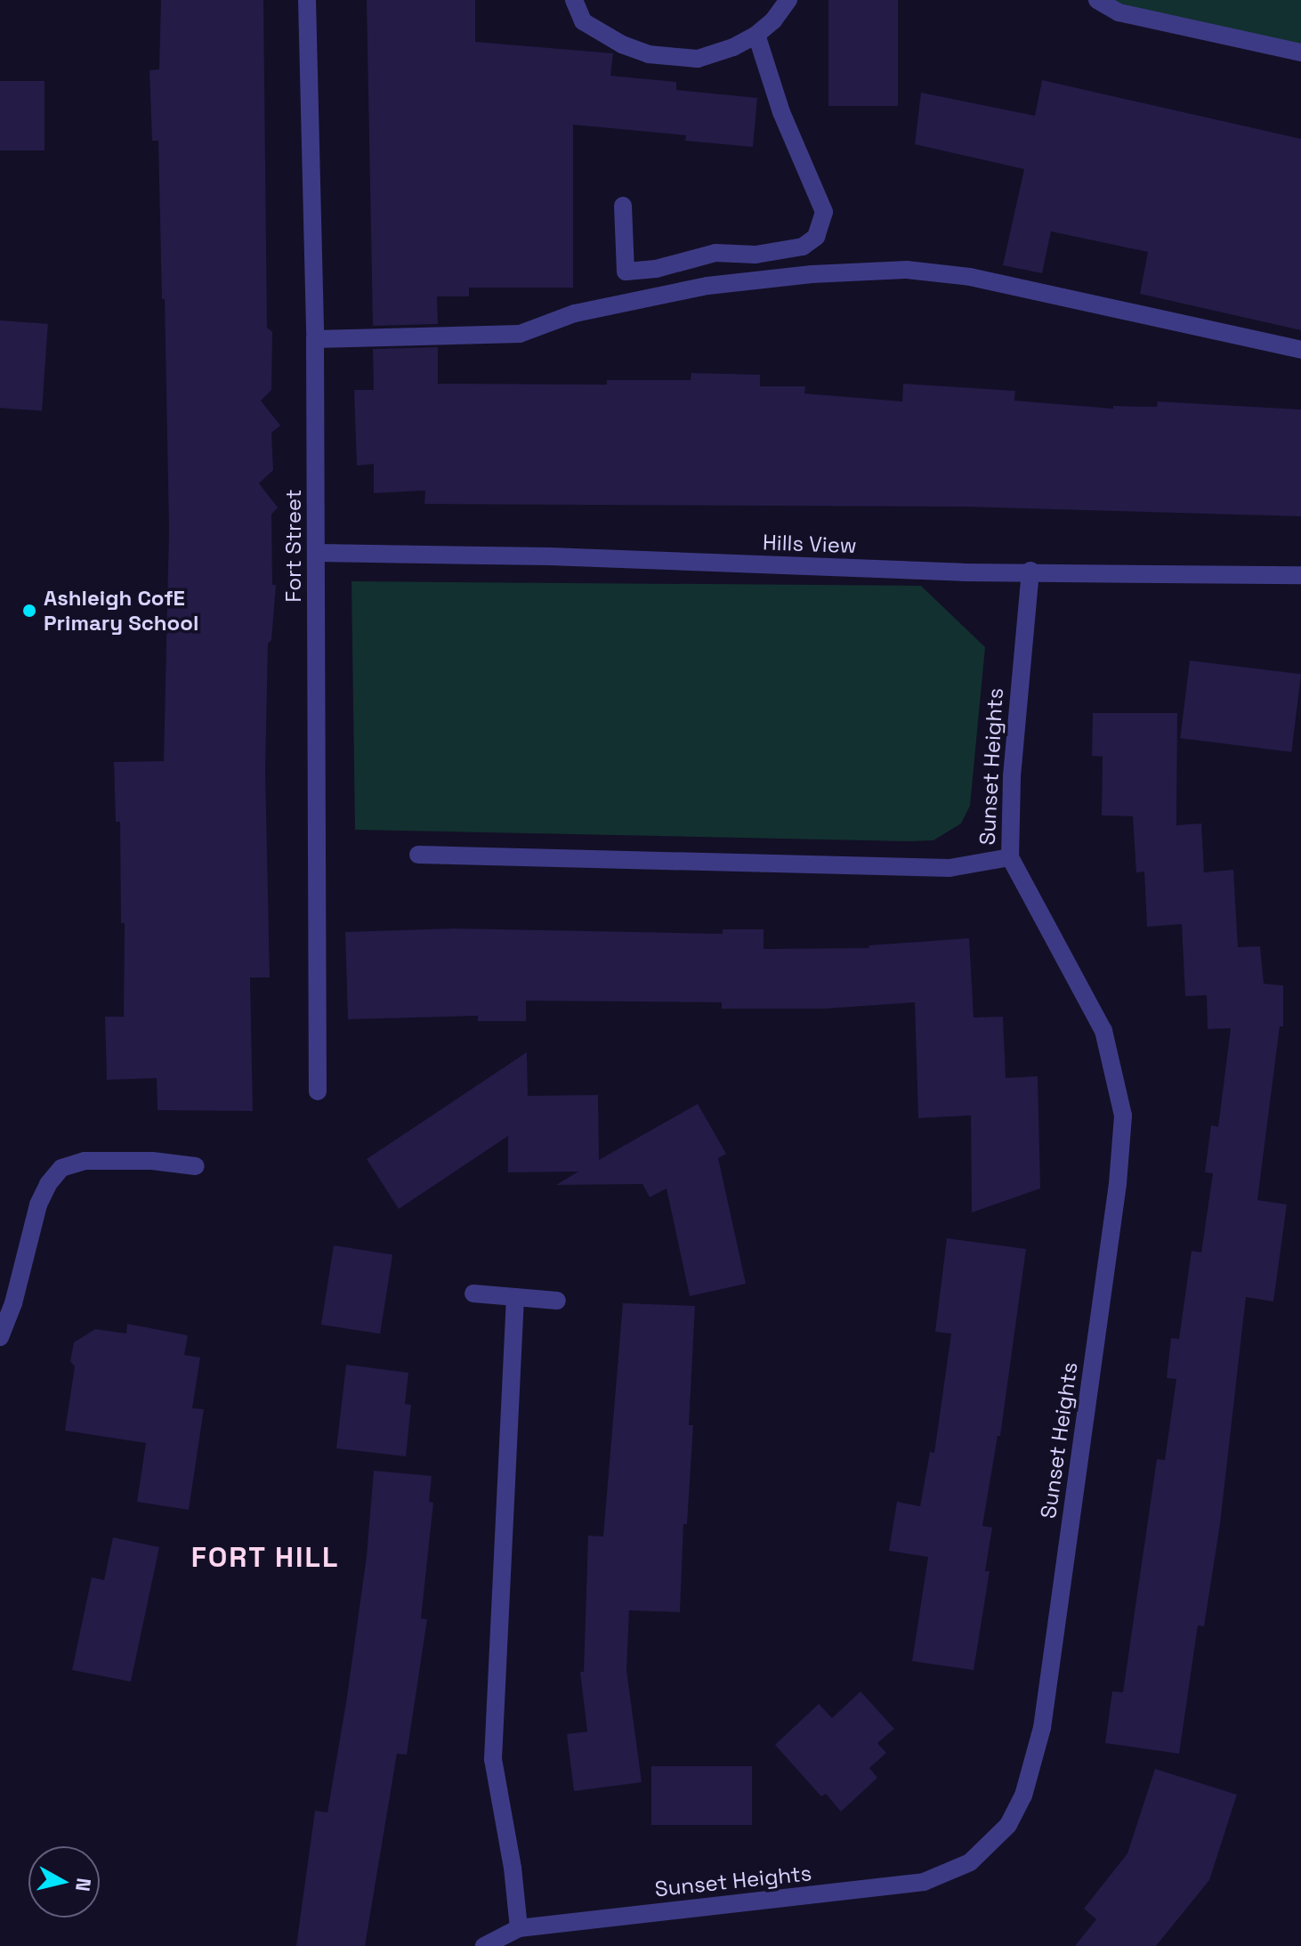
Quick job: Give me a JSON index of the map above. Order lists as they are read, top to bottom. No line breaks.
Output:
{"streets":{"street":["Hills View","Fort Street","Sunset Heights"]},"crossings":[["Hills View","Fort Street"],["Hills View","Sunset Heights"]],"districts":["FORT HILL"],"places":["Ashleigh CofE Primary School"],"north":"right"}
